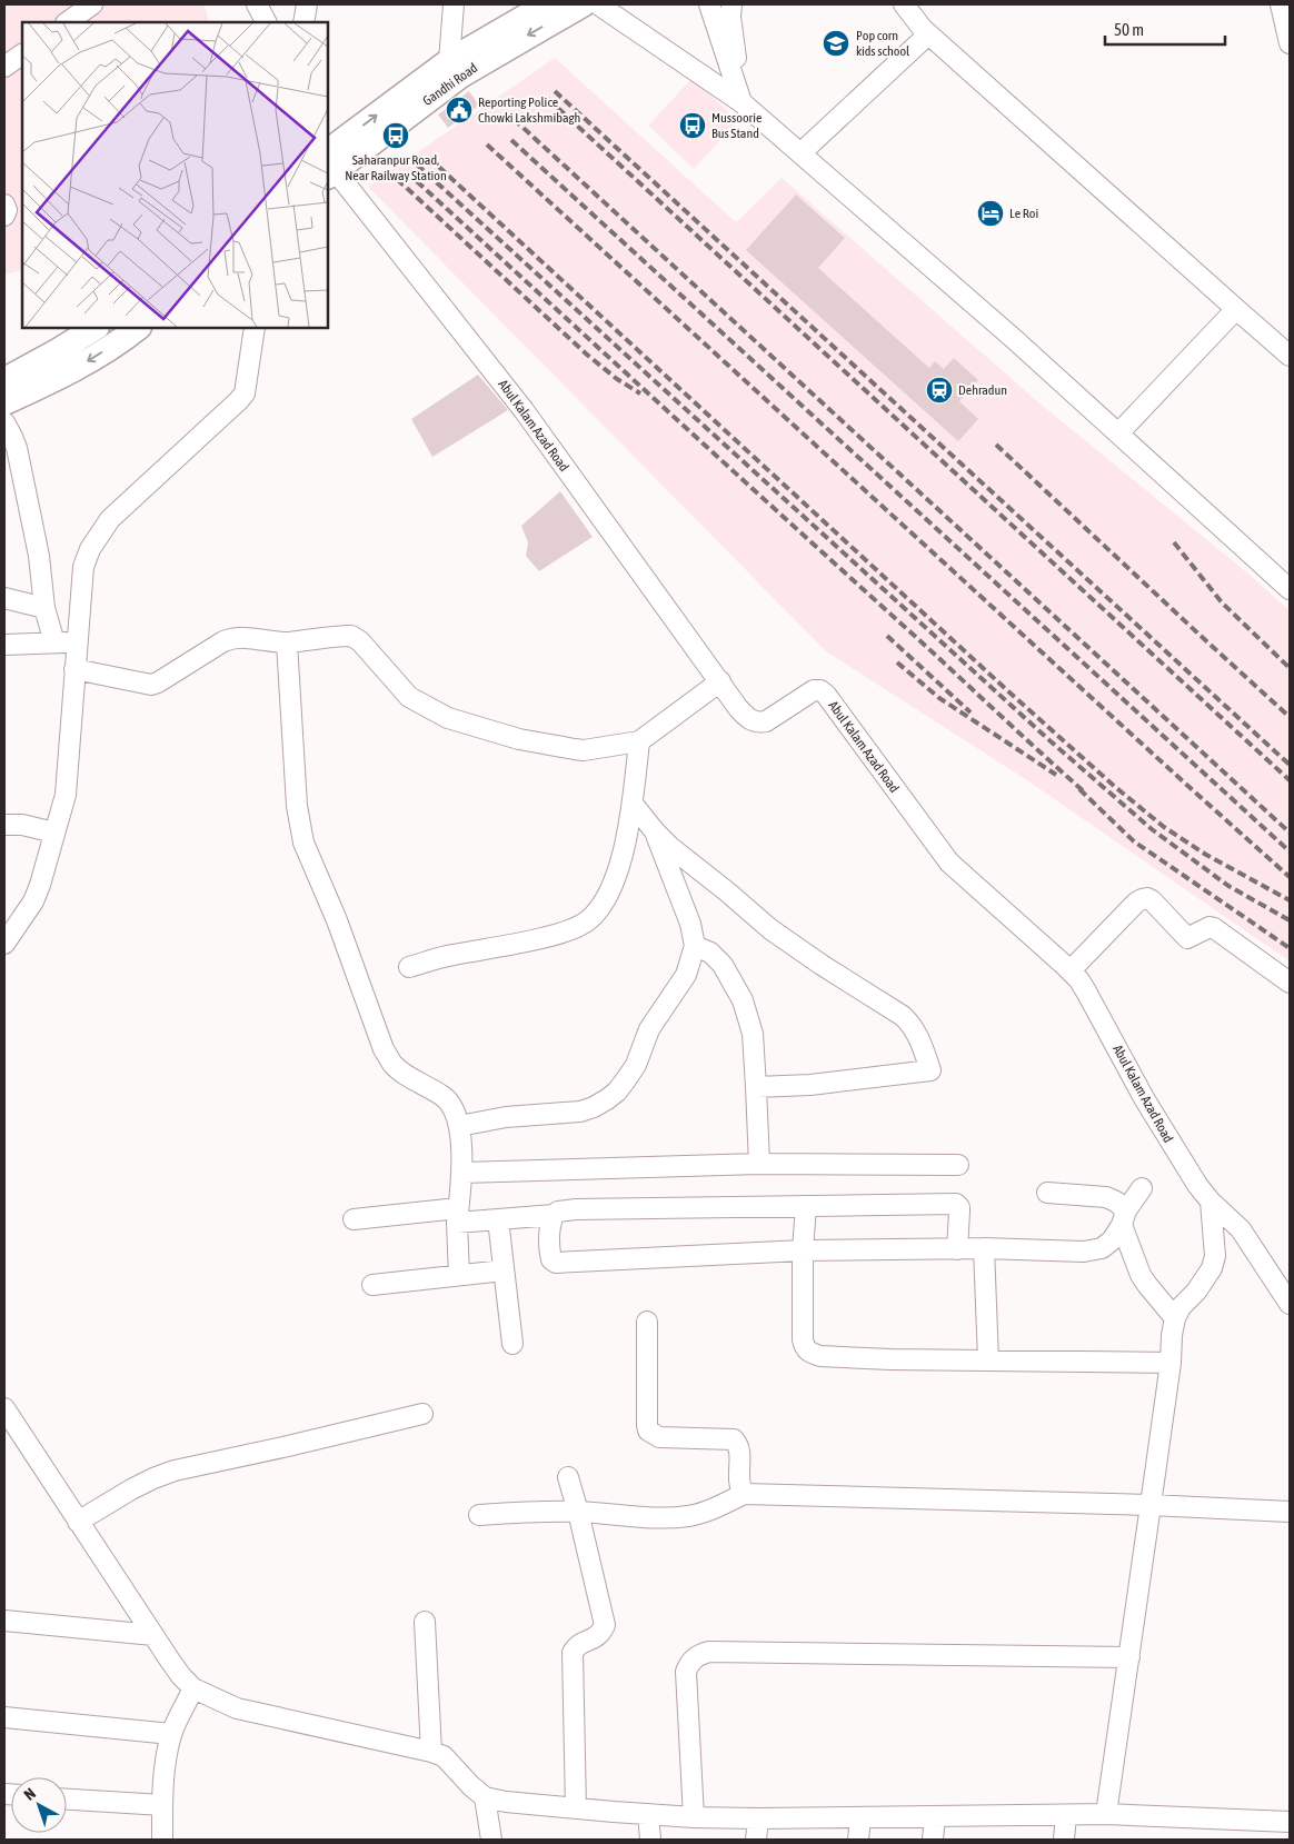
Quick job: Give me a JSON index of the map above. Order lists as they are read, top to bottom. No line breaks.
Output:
{"streets":{"main road":["Gandhi Road"],"street":["Abul Kalam Azad Road"]},"crossings":[["Gandhi Road","Abul Kalam Azad Road"]],"places":{"school or university":["Pop corn kids school"],"public building":["Reporting Police Chowki Lakshmibagh"],"bus stop":["Mussoorie Bus Stand","Saharanpur Road, Near Railway Station"],"hotel":["Le Roi"],"station":["Dehradun"]},"scale_bar":"50 m","north":"top left"}
